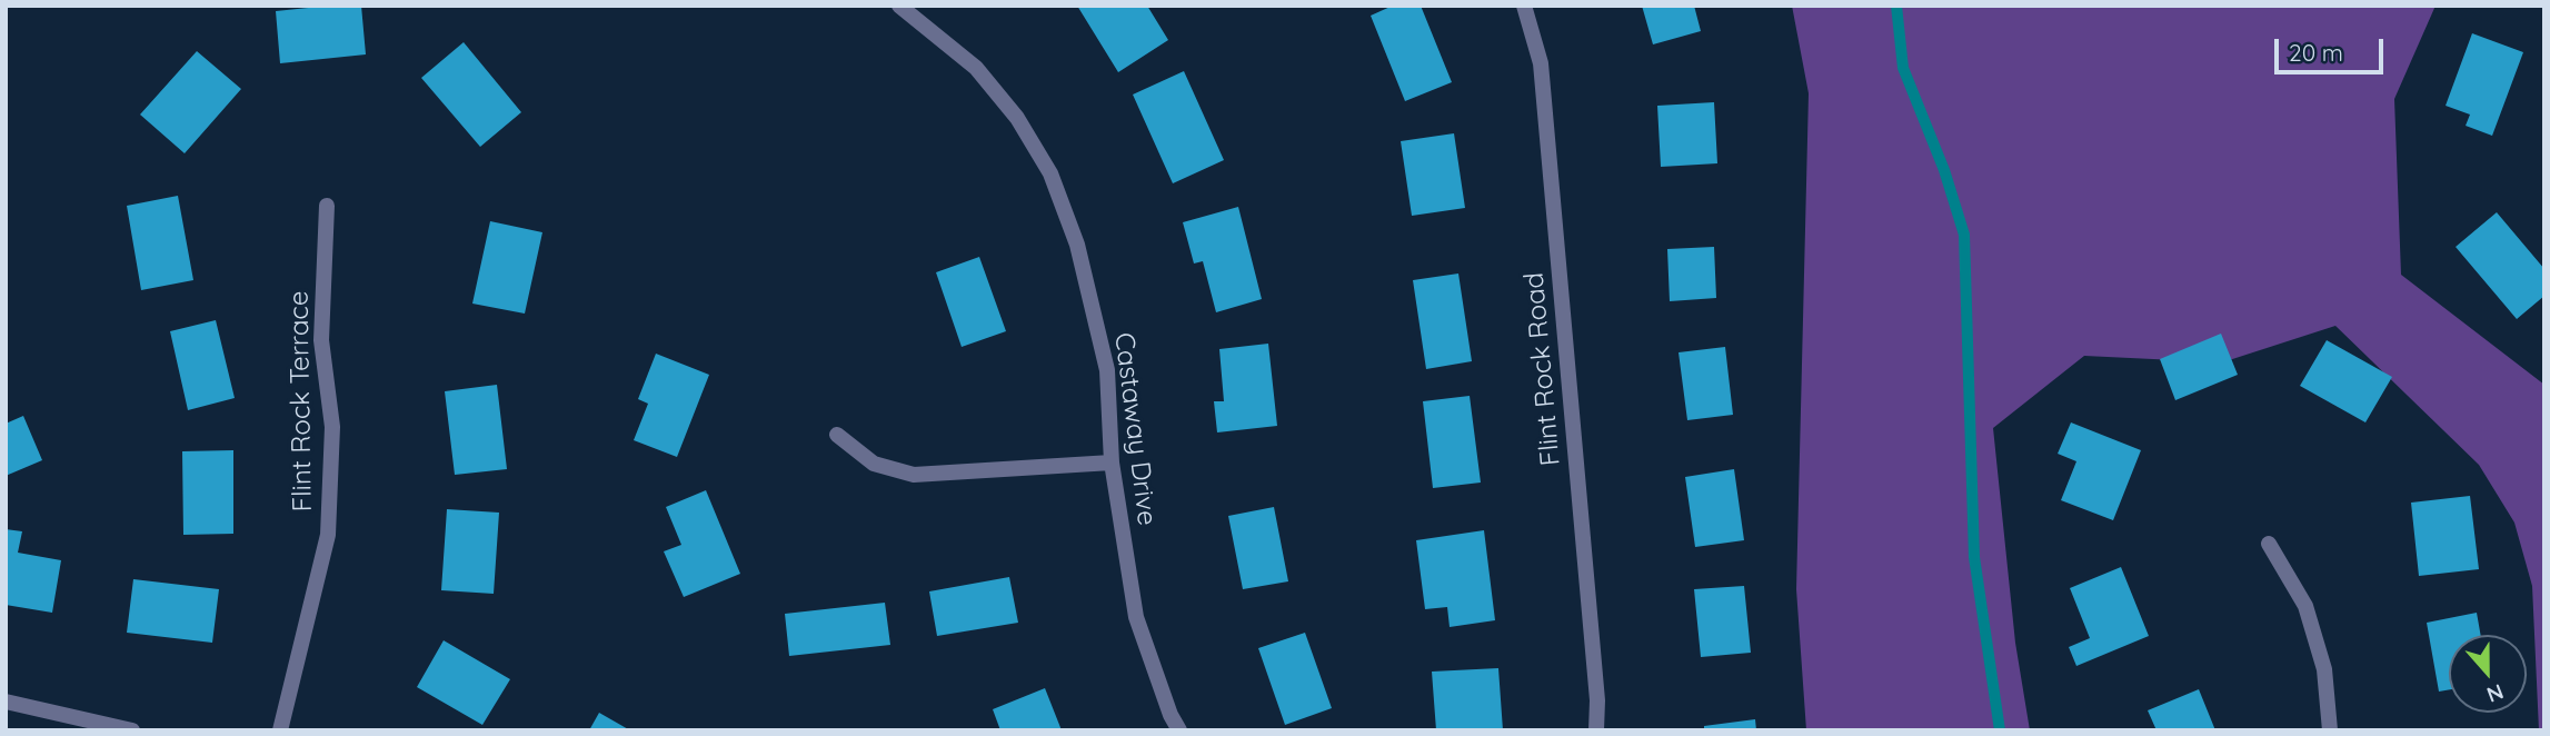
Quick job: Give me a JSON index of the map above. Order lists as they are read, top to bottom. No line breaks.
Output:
{"streets":{"street":["Flint Rock Road","Flint Rock Terrace","Castaway Drive"]},"scale_bar":"20 m","north":"bottom"}
